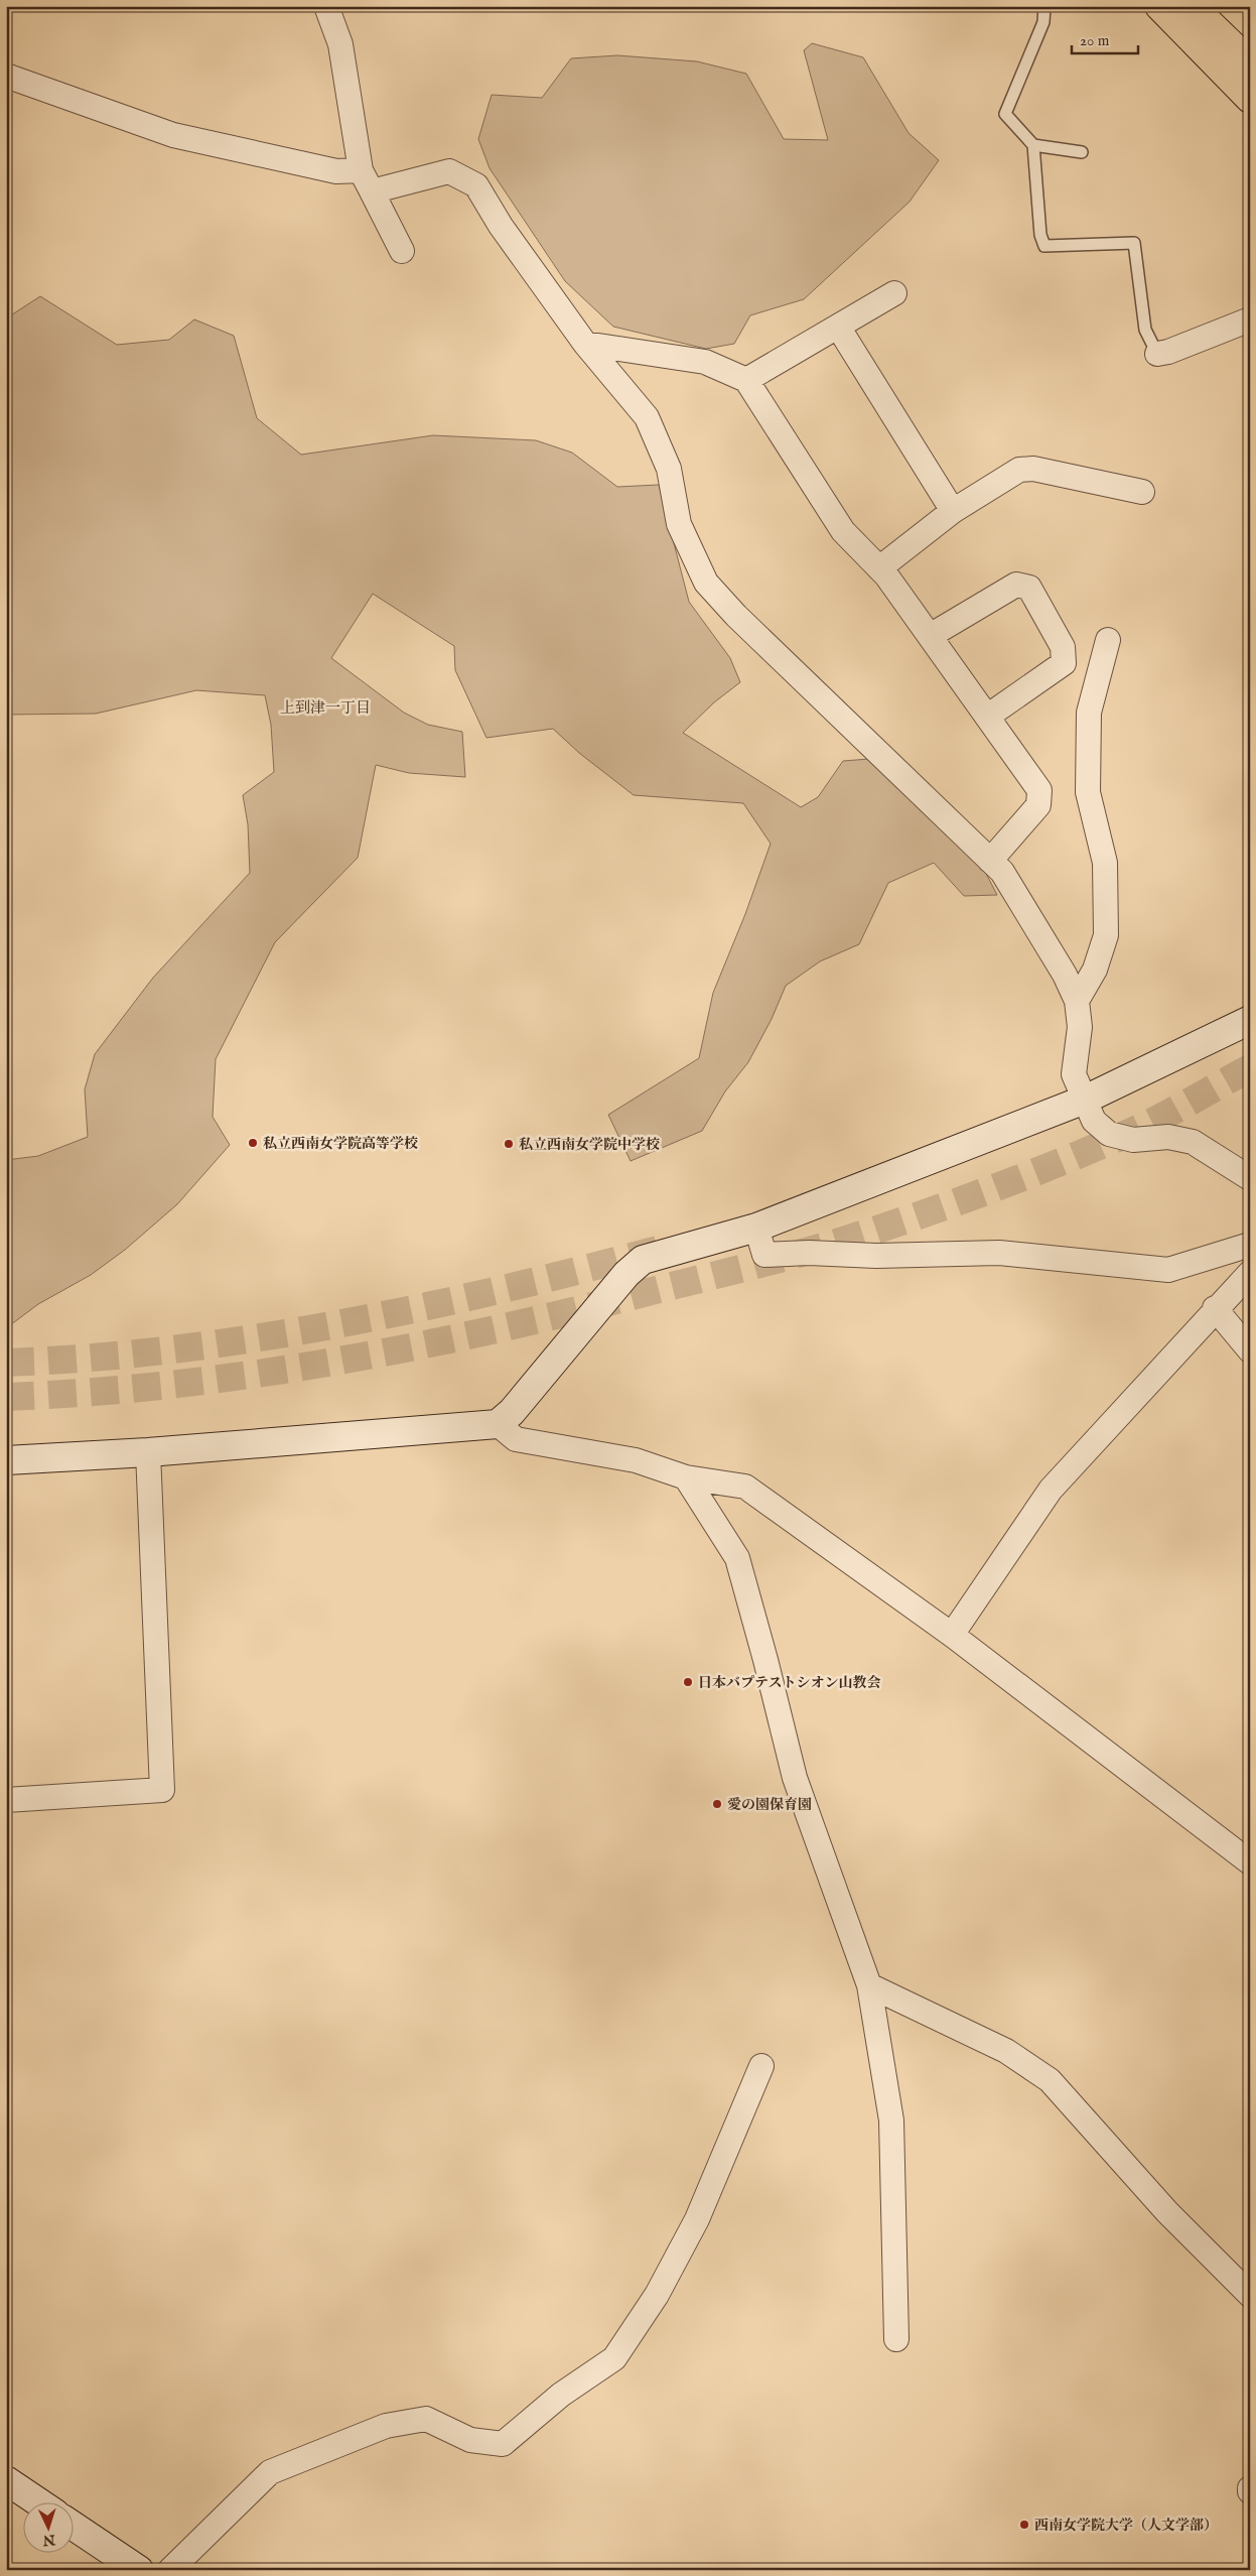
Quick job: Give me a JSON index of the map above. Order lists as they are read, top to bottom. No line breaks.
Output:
{"districts":["上到津一丁目"],"places":["私立西南女学院高等学校","私立西南女学院中学校","日本バプテストシオン山教会","愛の園保育園","西南女学院大学（人文学部）"],"scale_bar":"20 m","north":"bottom"}
